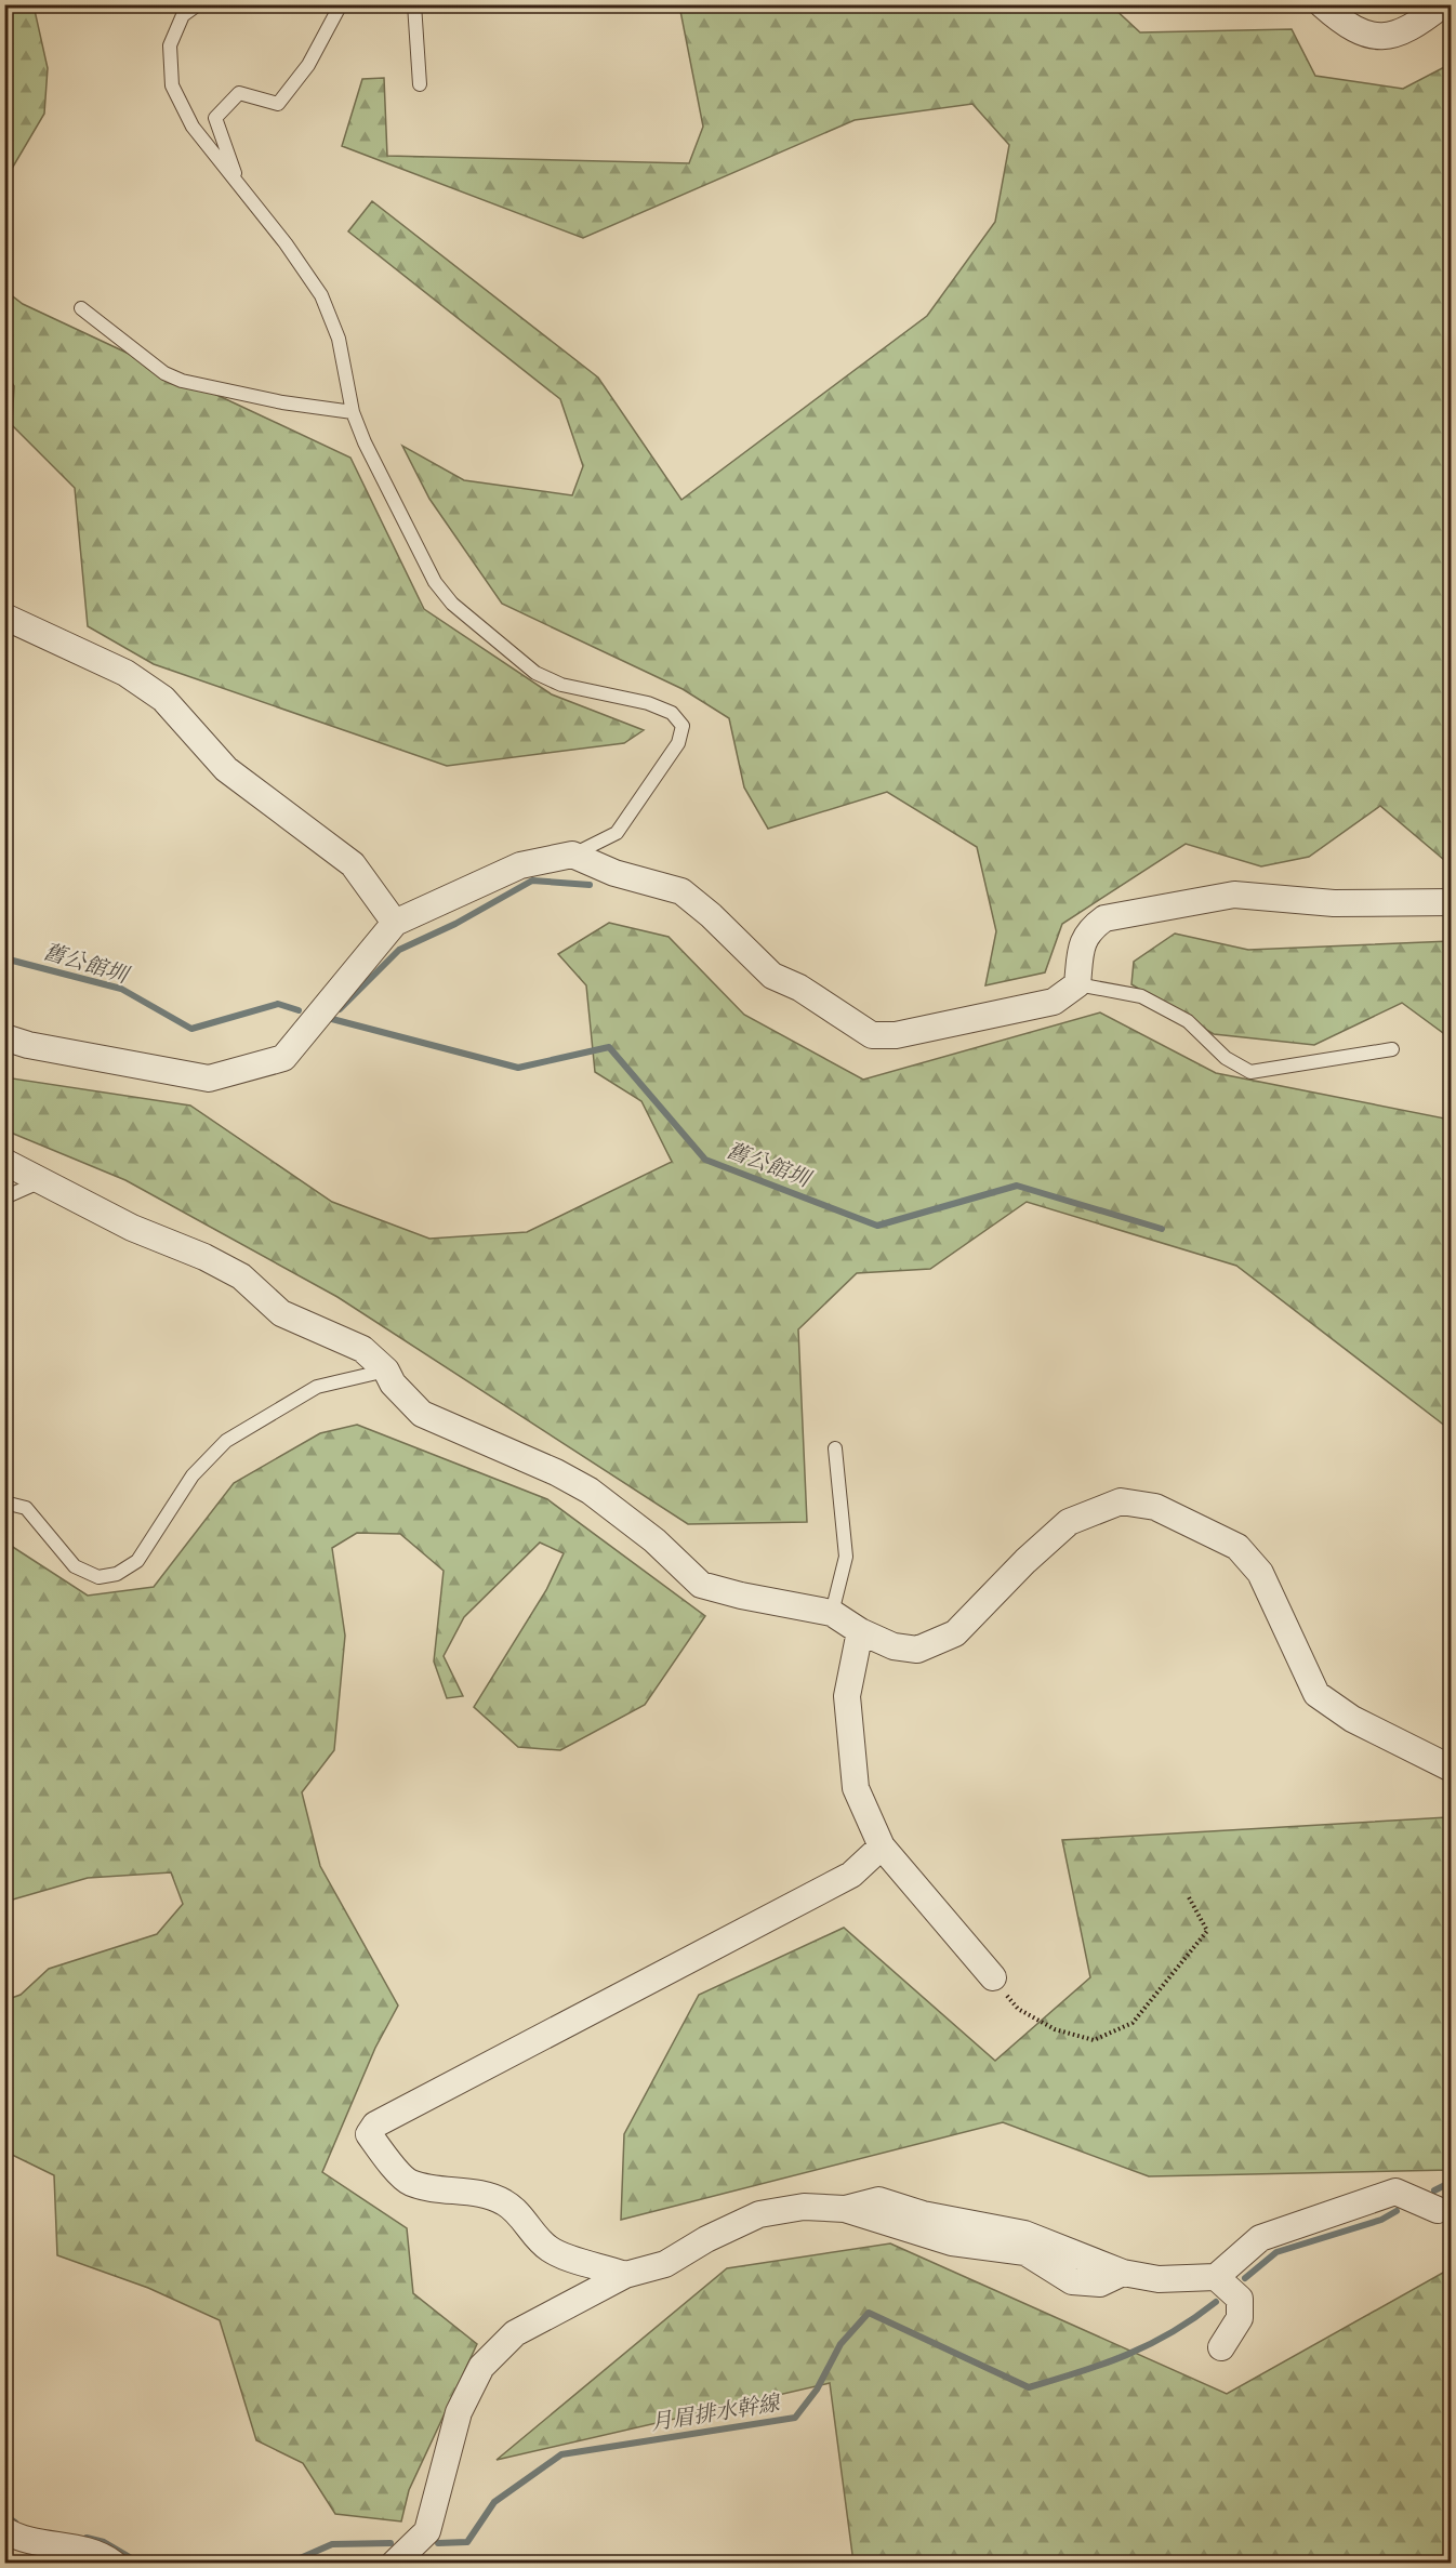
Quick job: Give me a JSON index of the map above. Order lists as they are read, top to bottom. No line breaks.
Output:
{"water":["舊公館圳","月眉排水幹線"]}
